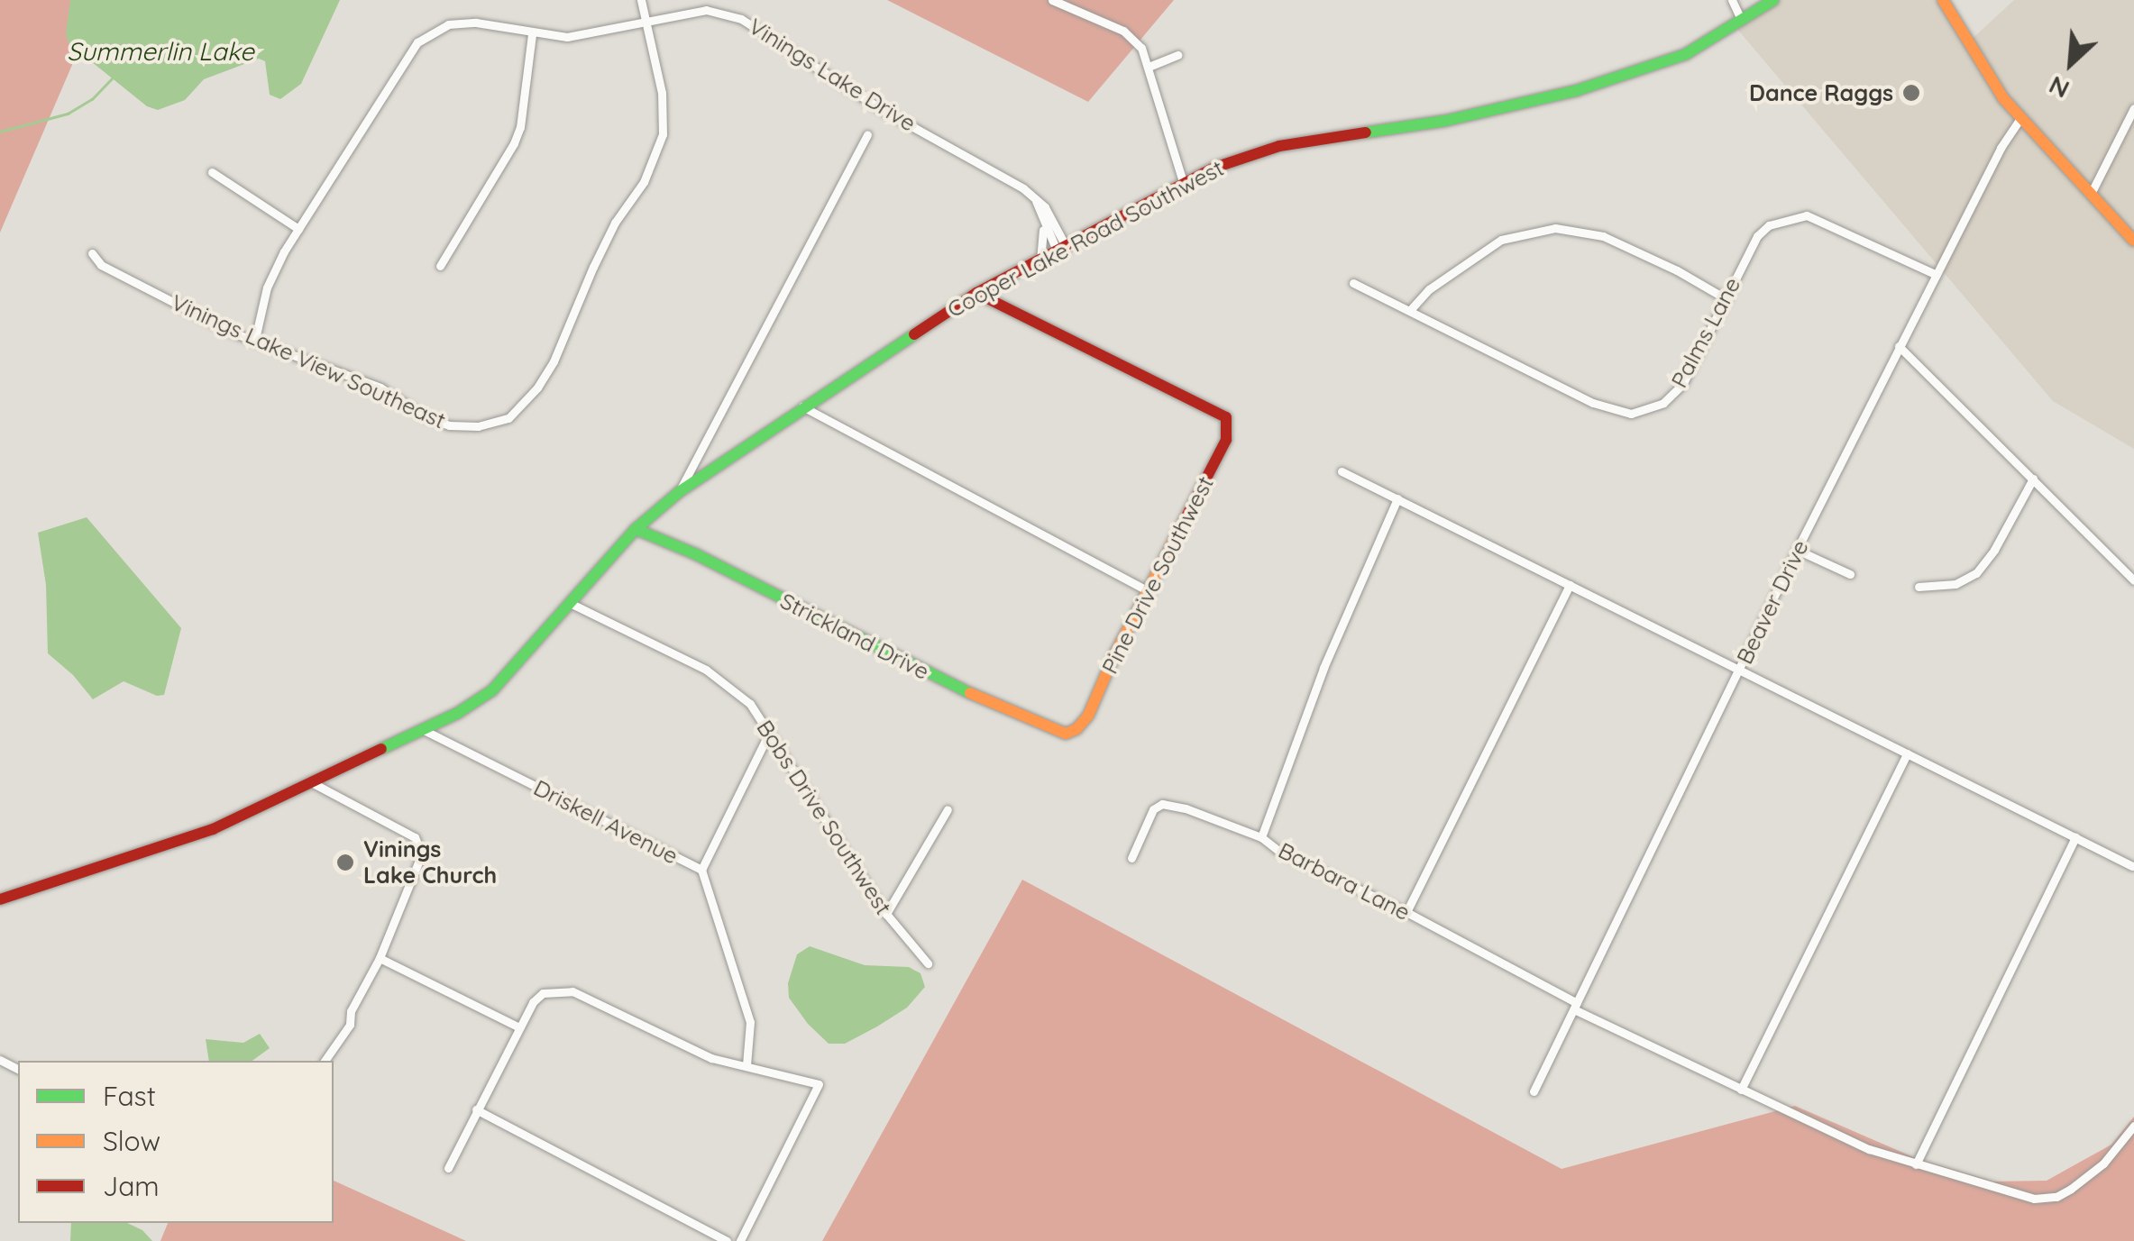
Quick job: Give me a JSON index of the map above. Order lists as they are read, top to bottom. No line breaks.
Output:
{"streets":{"street":["Vinings Lake Drive","Cooper Lake Road Southwest","Palms Lane","Vinings Lake View Southeast","Pine Drive Southwest","Beaver Drive","Strickland Drive","Bobs Drive Southwest","Driskell Avenue","Barbara Lane"]},"crossings":[["Vinings Lake Drive","Cooper Lake Road Southwest"],["Vinings Lake Drive","Vinings Lake View Southeast"],["Cooper Lake Road Southwest","Pine Drive Southwest"],["Cooper Lake Road Southwest","Strickland Drive"],["Cooper Lake Road Southwest","Bobs Drive Southwest"],["Cooper Lake Road Southwest","Driskell Avenue"],["Palms Lane","Beaver Drive"],["Pine Drive Southwest","Strickland Drive"],["Beaver Drive","Barbara Lane"]],"water":["Summerlin Lake"],"places":["Dance Raggs","Vinings Lake Church"],"legend":["Fast","Slow","Jam"],"north":"bottom left"}
